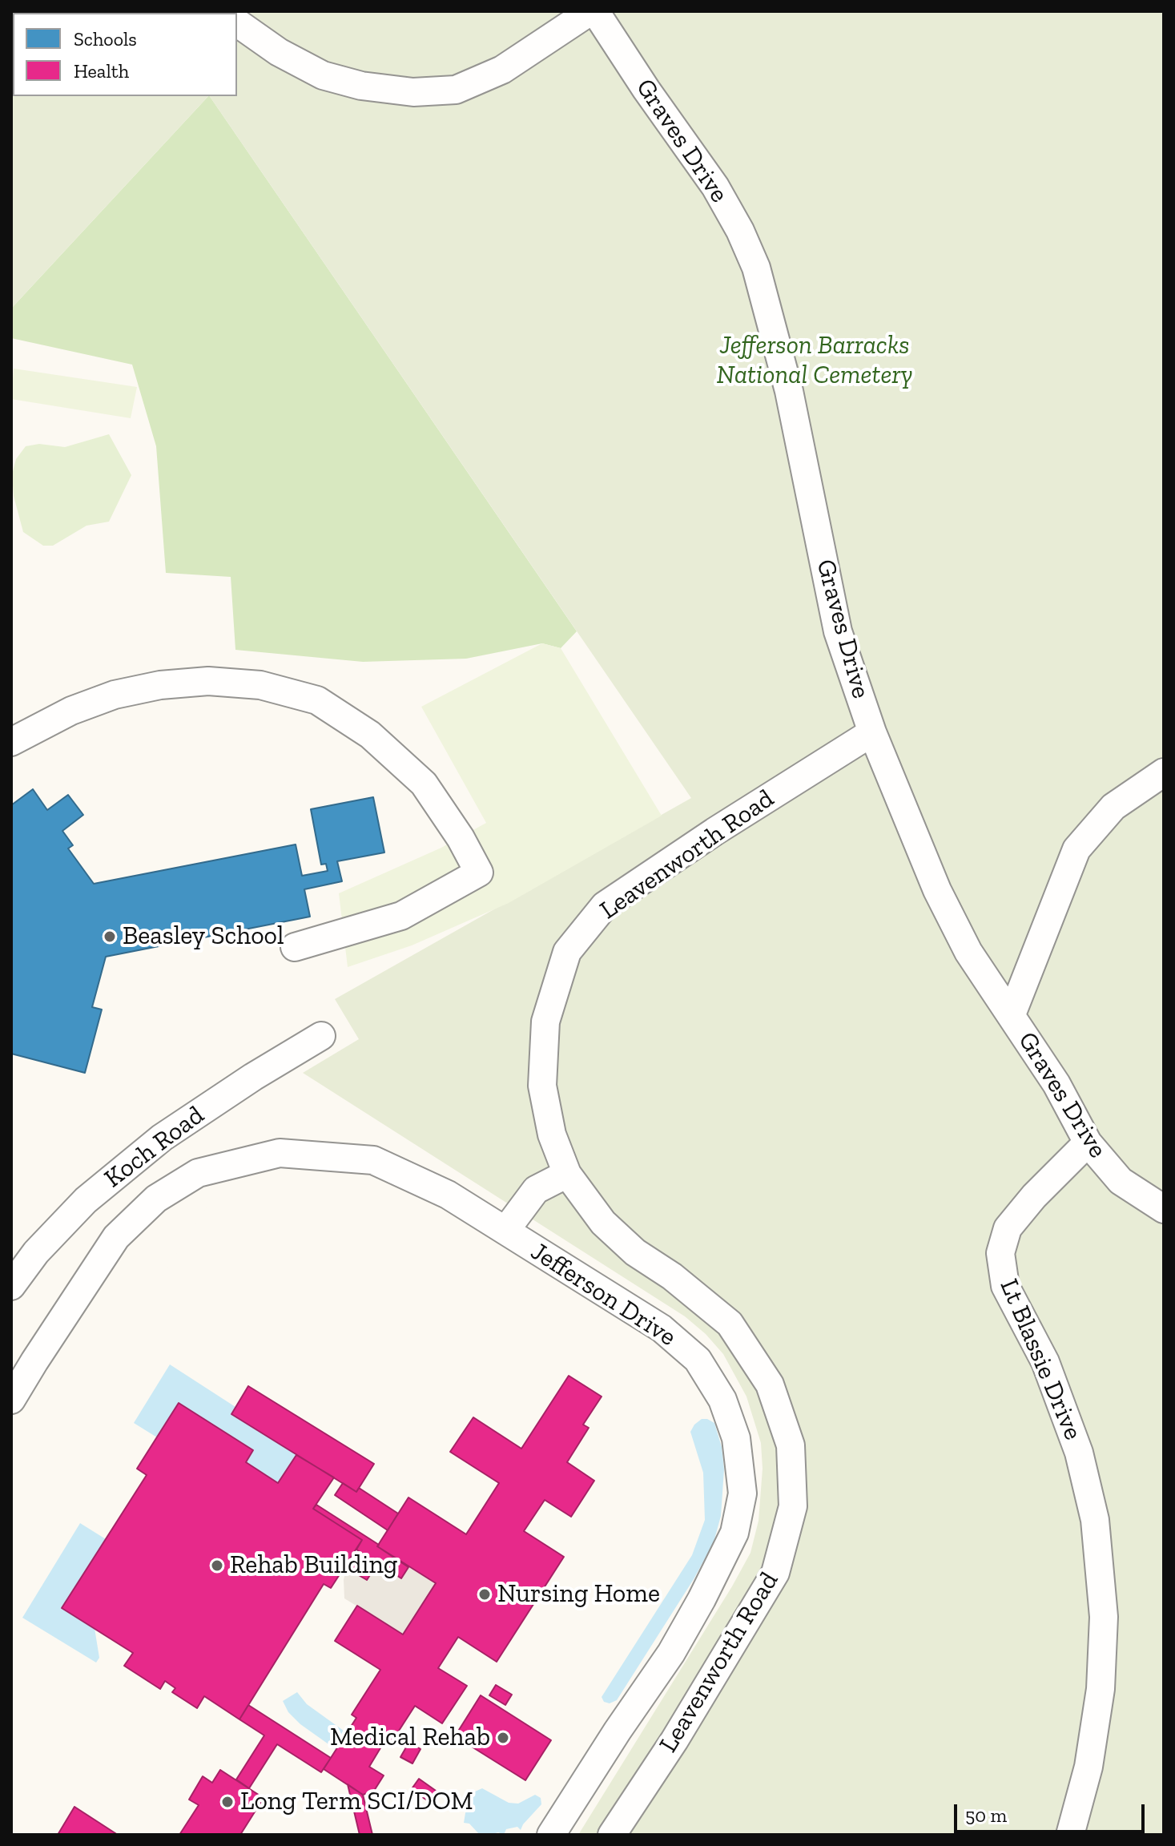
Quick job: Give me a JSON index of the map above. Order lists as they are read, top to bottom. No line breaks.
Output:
{"streets":{"street":["Graves Drive","Leavenworth Road","Koch Road","Jefferson Drive","Lt Blassie Drive"]},"crossings":[["Graves Drive","Leavenworth Road"],["Graves Drive","Lt Blassie Drive"]],"parks":["Jefferson Barracks National Cemetery"],"places":["Beasley School","Rehab Building","Nursing Home","Medical Rehab","Long Term SCI/DOM"],"legend":["Schools","Health"],"scale_bar":"50 m"}
